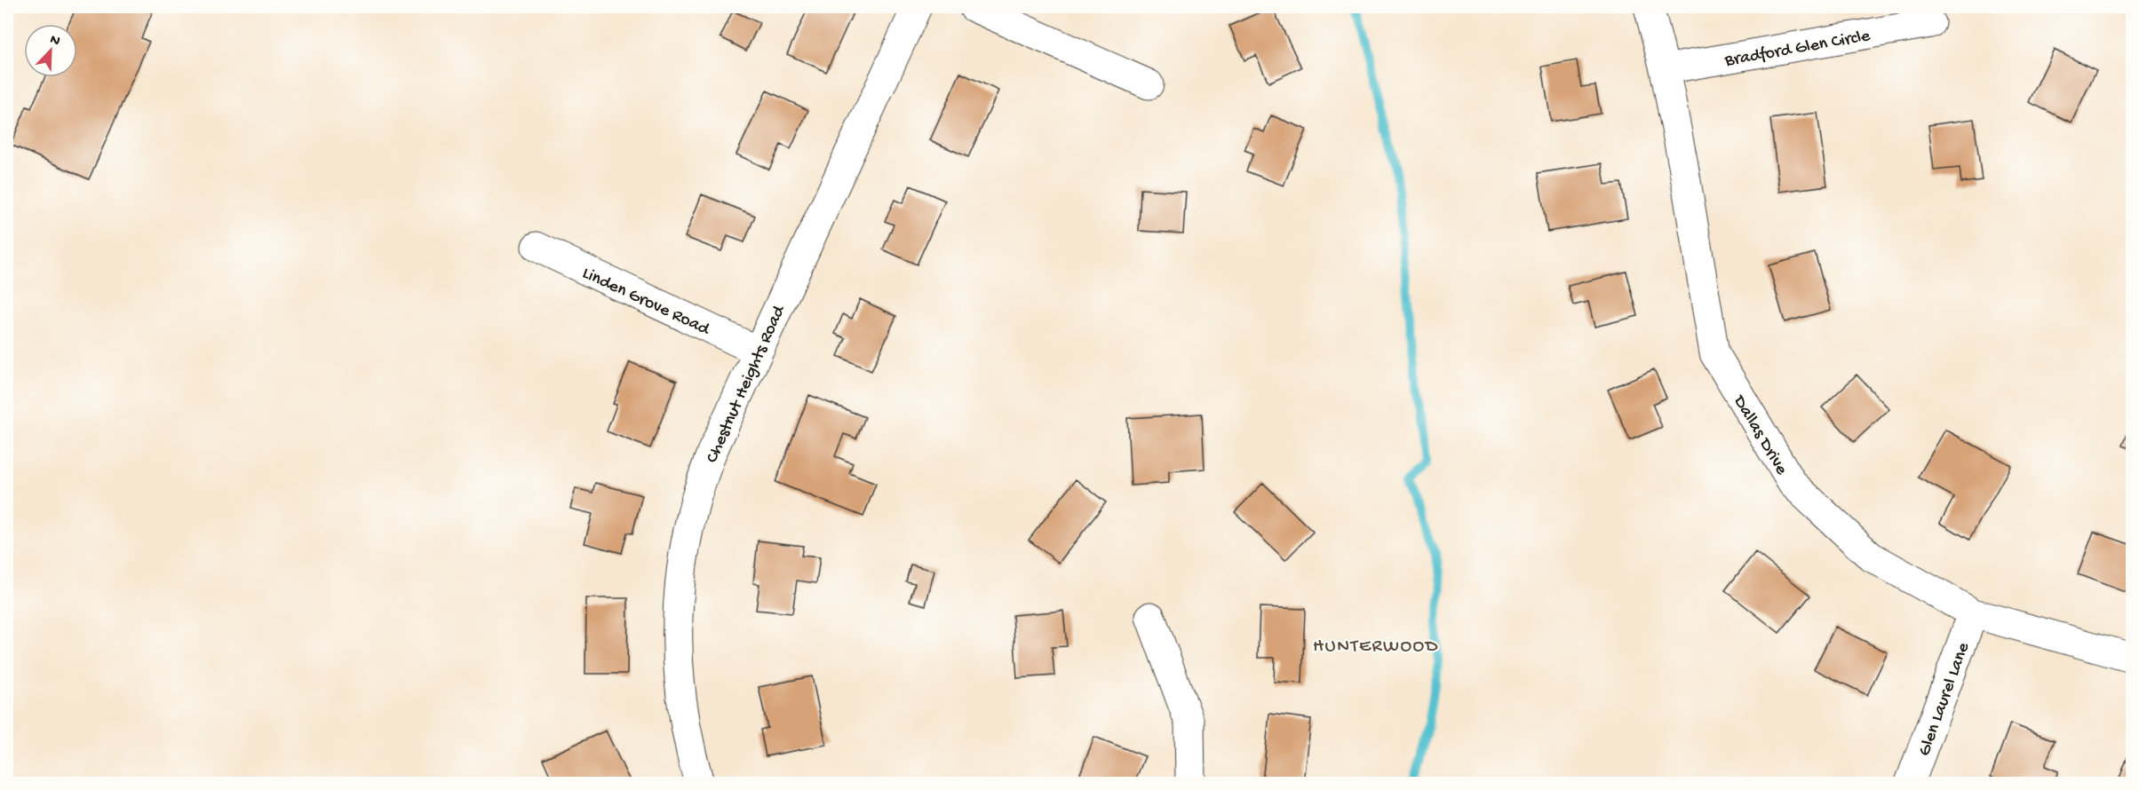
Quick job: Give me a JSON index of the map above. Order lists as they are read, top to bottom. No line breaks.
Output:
{"streets":{"street":["Bradford Glen Circle","Linden Grove Road","Chestnut Heights Road","Dallas Drive","Glen Laurel Lane"]},"crossings":[["Bradford Glen Circle","Dallas Drive"],["Linden Grove Road","Chestnut Heights Road"],["Dallas Drive","Glen Laurel Lane"]],"districts":["HUNTERWOOD"],"north":"top right"}
